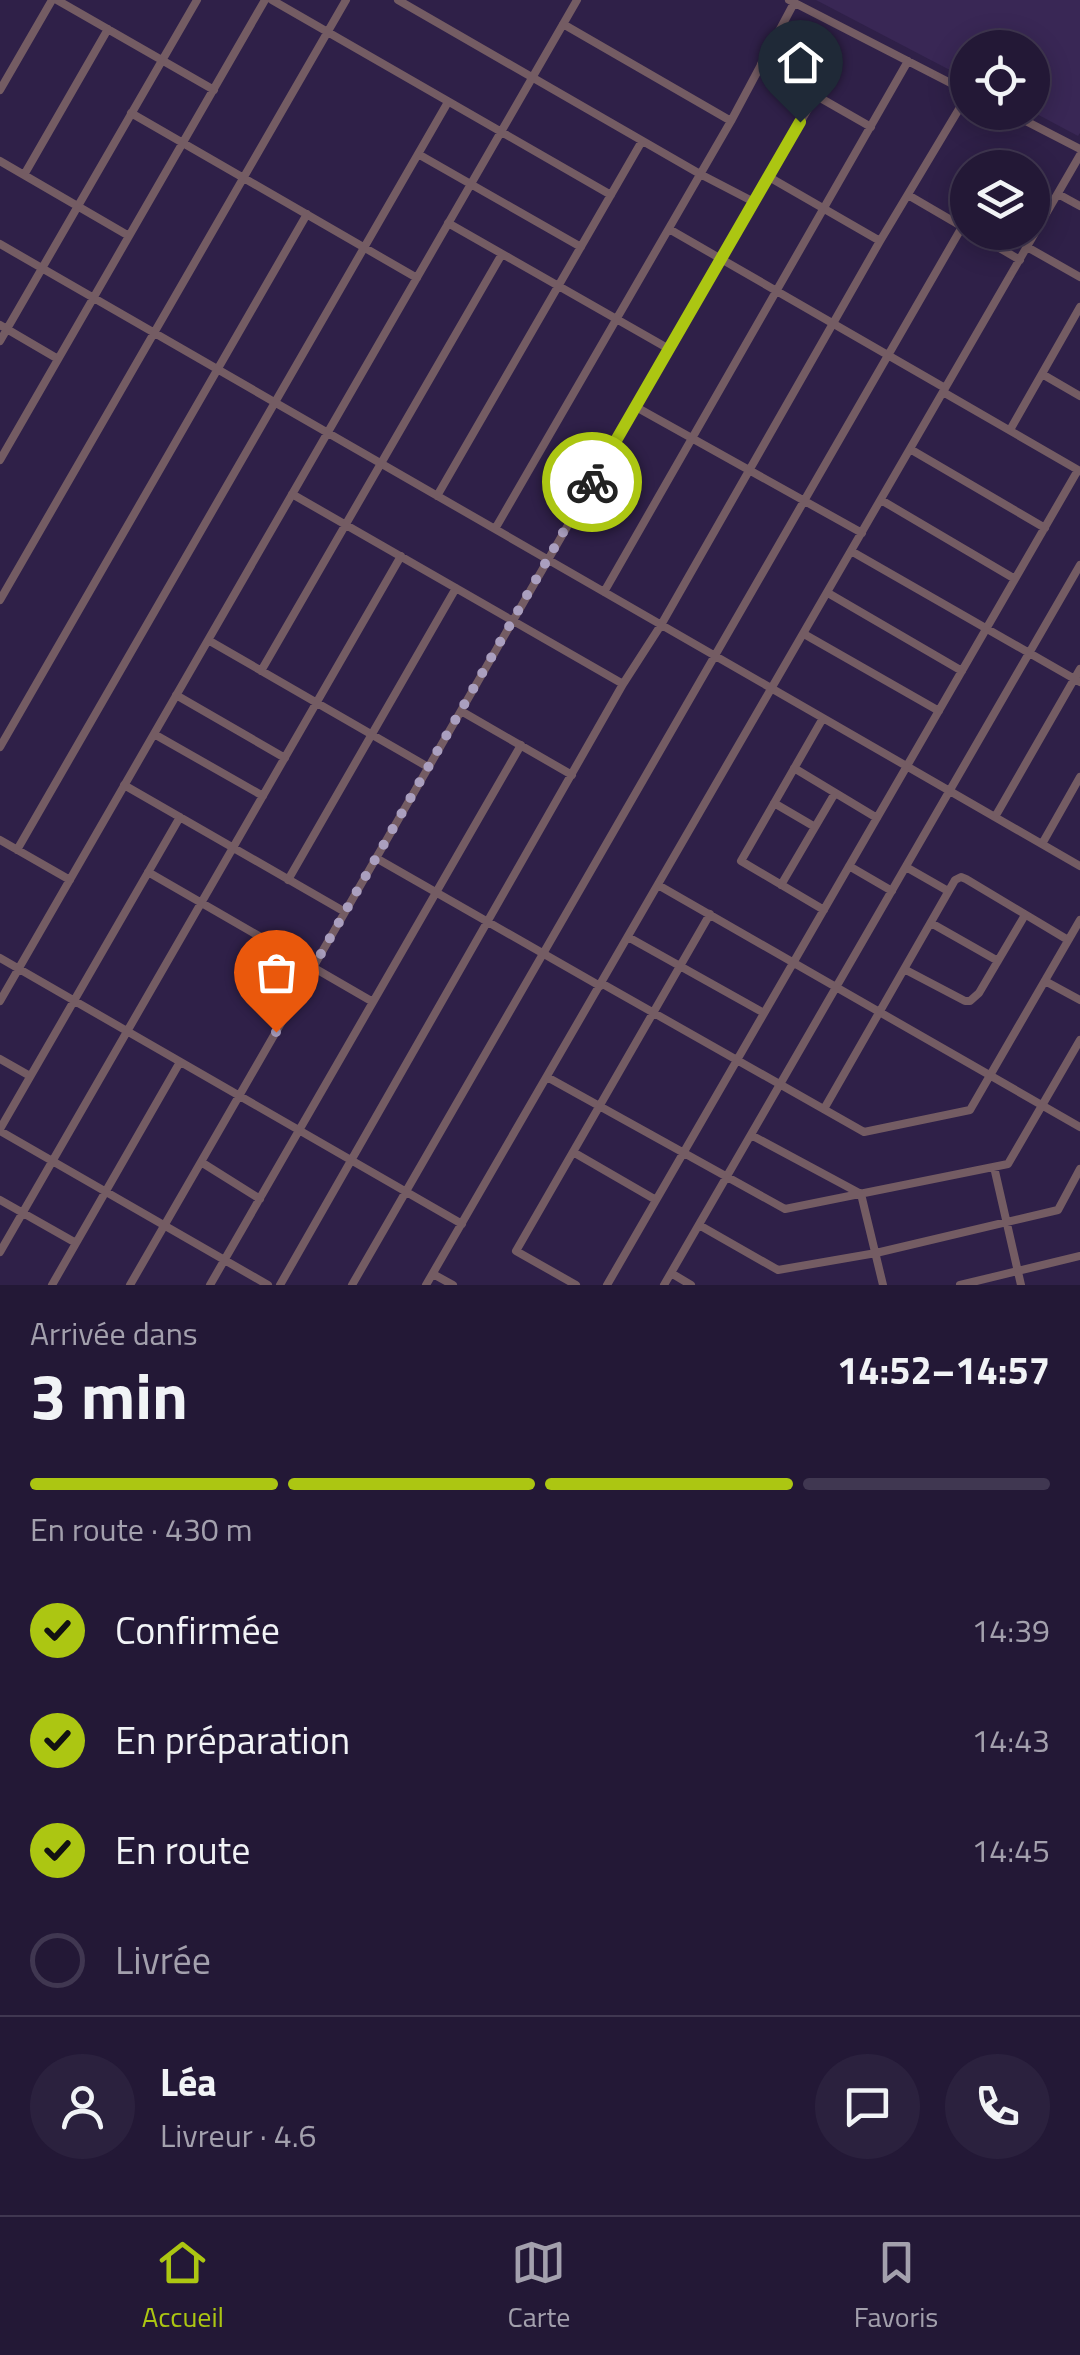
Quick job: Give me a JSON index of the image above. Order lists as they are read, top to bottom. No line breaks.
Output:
{"page":{"heading":["3 min","Arrivée dans","14:52–14:57"],"panel":["Léa","Livreur · 4.6"],"bar":"En route · 430 m","list":[["Confirmée","14:39"],["En préparation","14:43"],["En route","14:45"],"Livrée"],"tabs":["Accueil","Carte","Favoris"]}}
